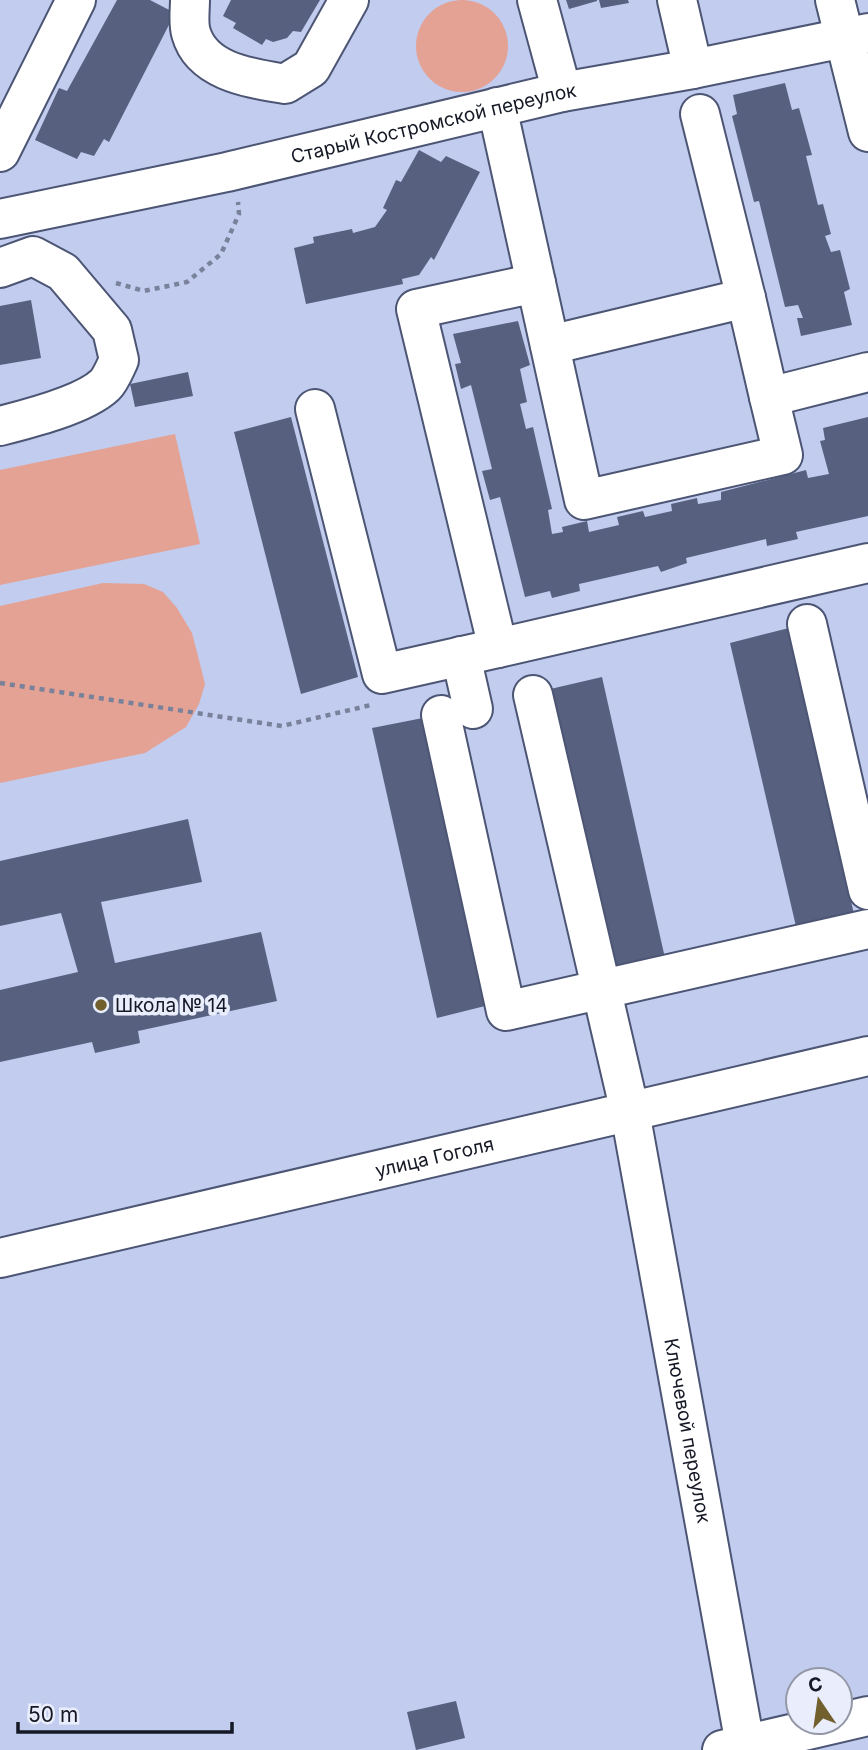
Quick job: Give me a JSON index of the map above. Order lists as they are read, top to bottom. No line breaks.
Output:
{"streets":{"street":["Старый Костромской переулок","улица Гоголя","Ключевой переулок"]},"crossings":[["улица Гоголя","Ключевой переулок"]],"places":["Школа № 14"],"scale_bar":"50 m","north":"top"}
